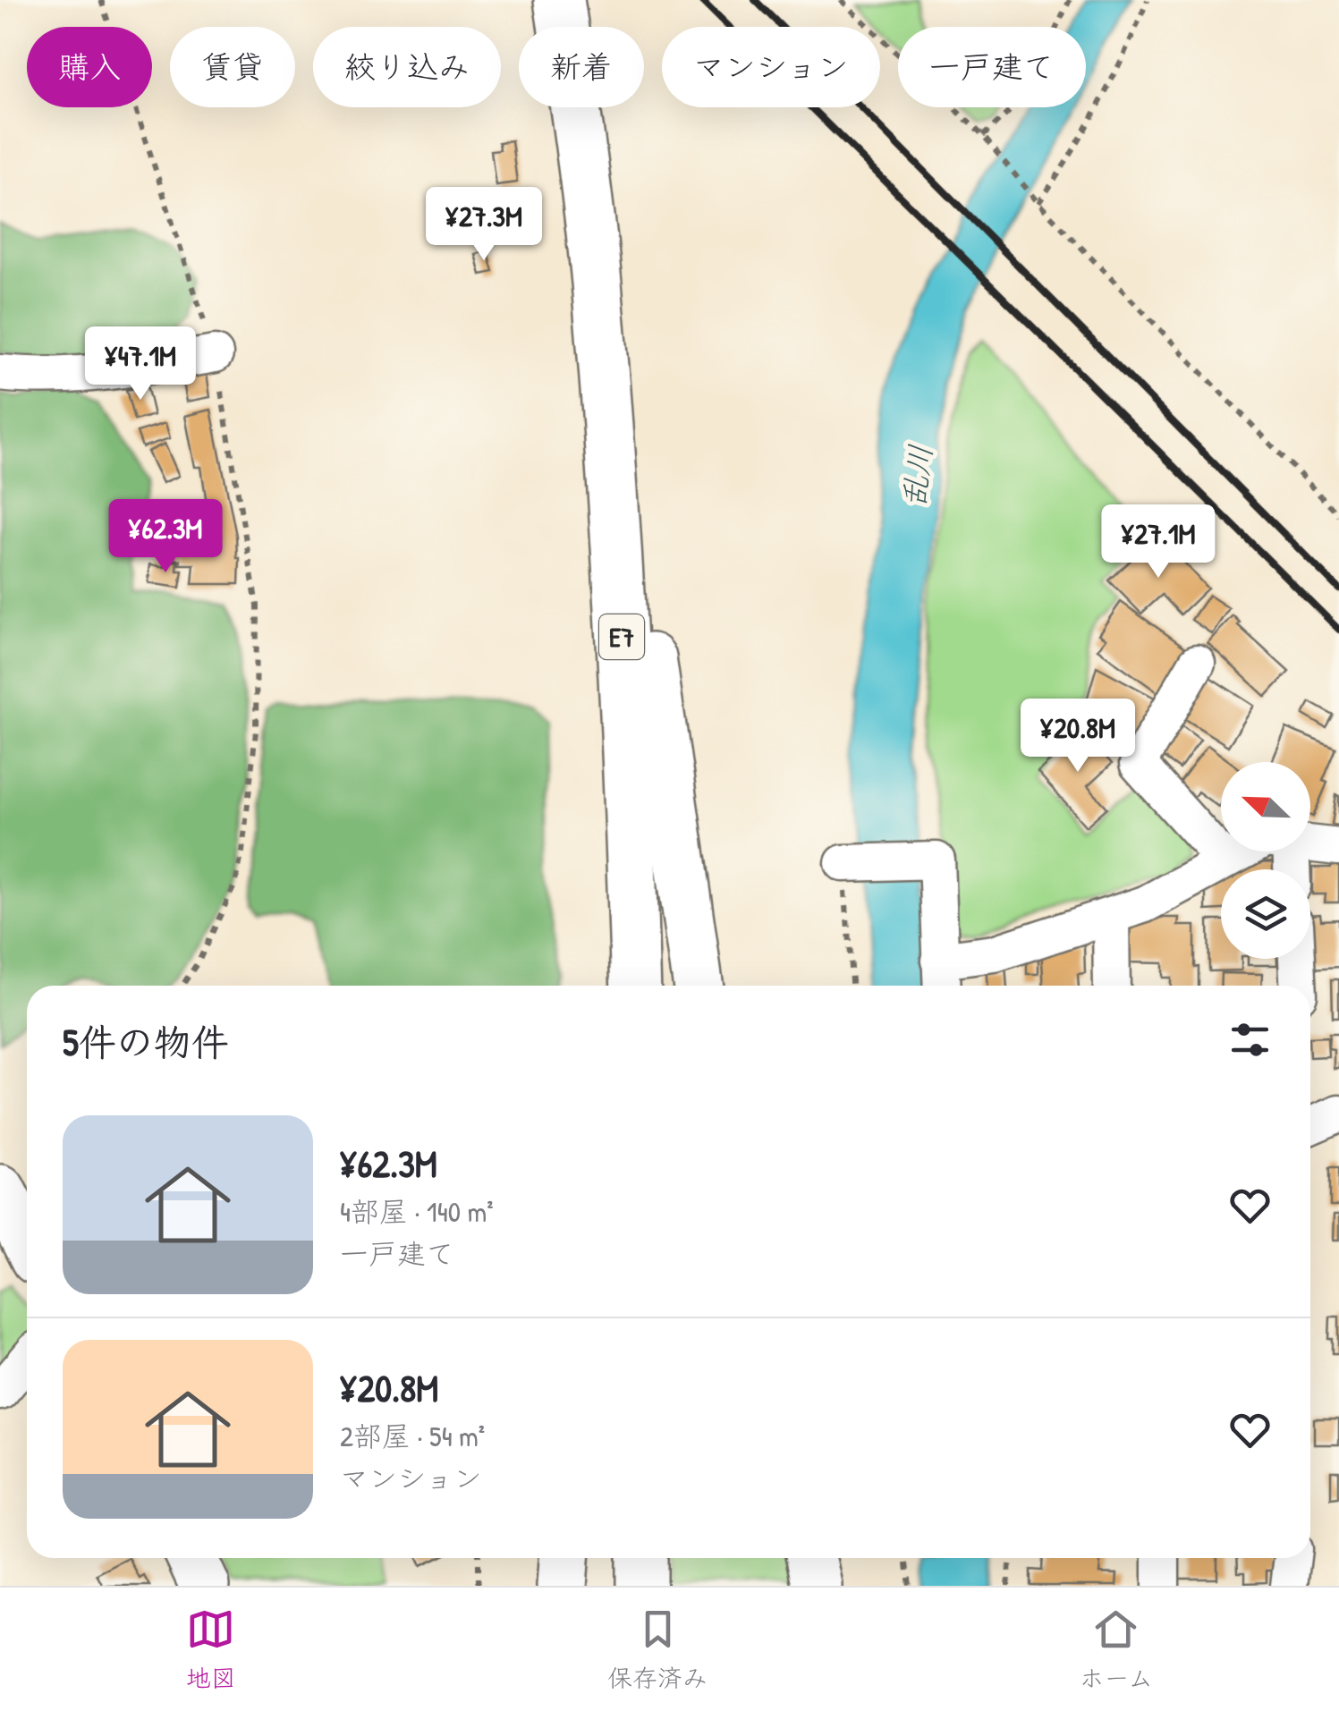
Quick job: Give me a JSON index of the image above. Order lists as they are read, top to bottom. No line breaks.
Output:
{"streets":{"highway":["E7"]},"water":["乱川"],"north":"top left","page":{"chip":["購入","賃貸","絞り込み","新着","マンション","一戸建て"],"price":["¥27.3M","¥47.1M","¥62.3M","¥27.1M","¥20.8M"],"heading":"5件の物件","list":[{"name":"¥62.3M","note":"4部屋 · 140 m² · 一戸建て"},{"name":"¥20.8M","note":"2部屋 · 54 m² · マンション"}],"tabs":["地図","保存済み","ホーム"]}}
